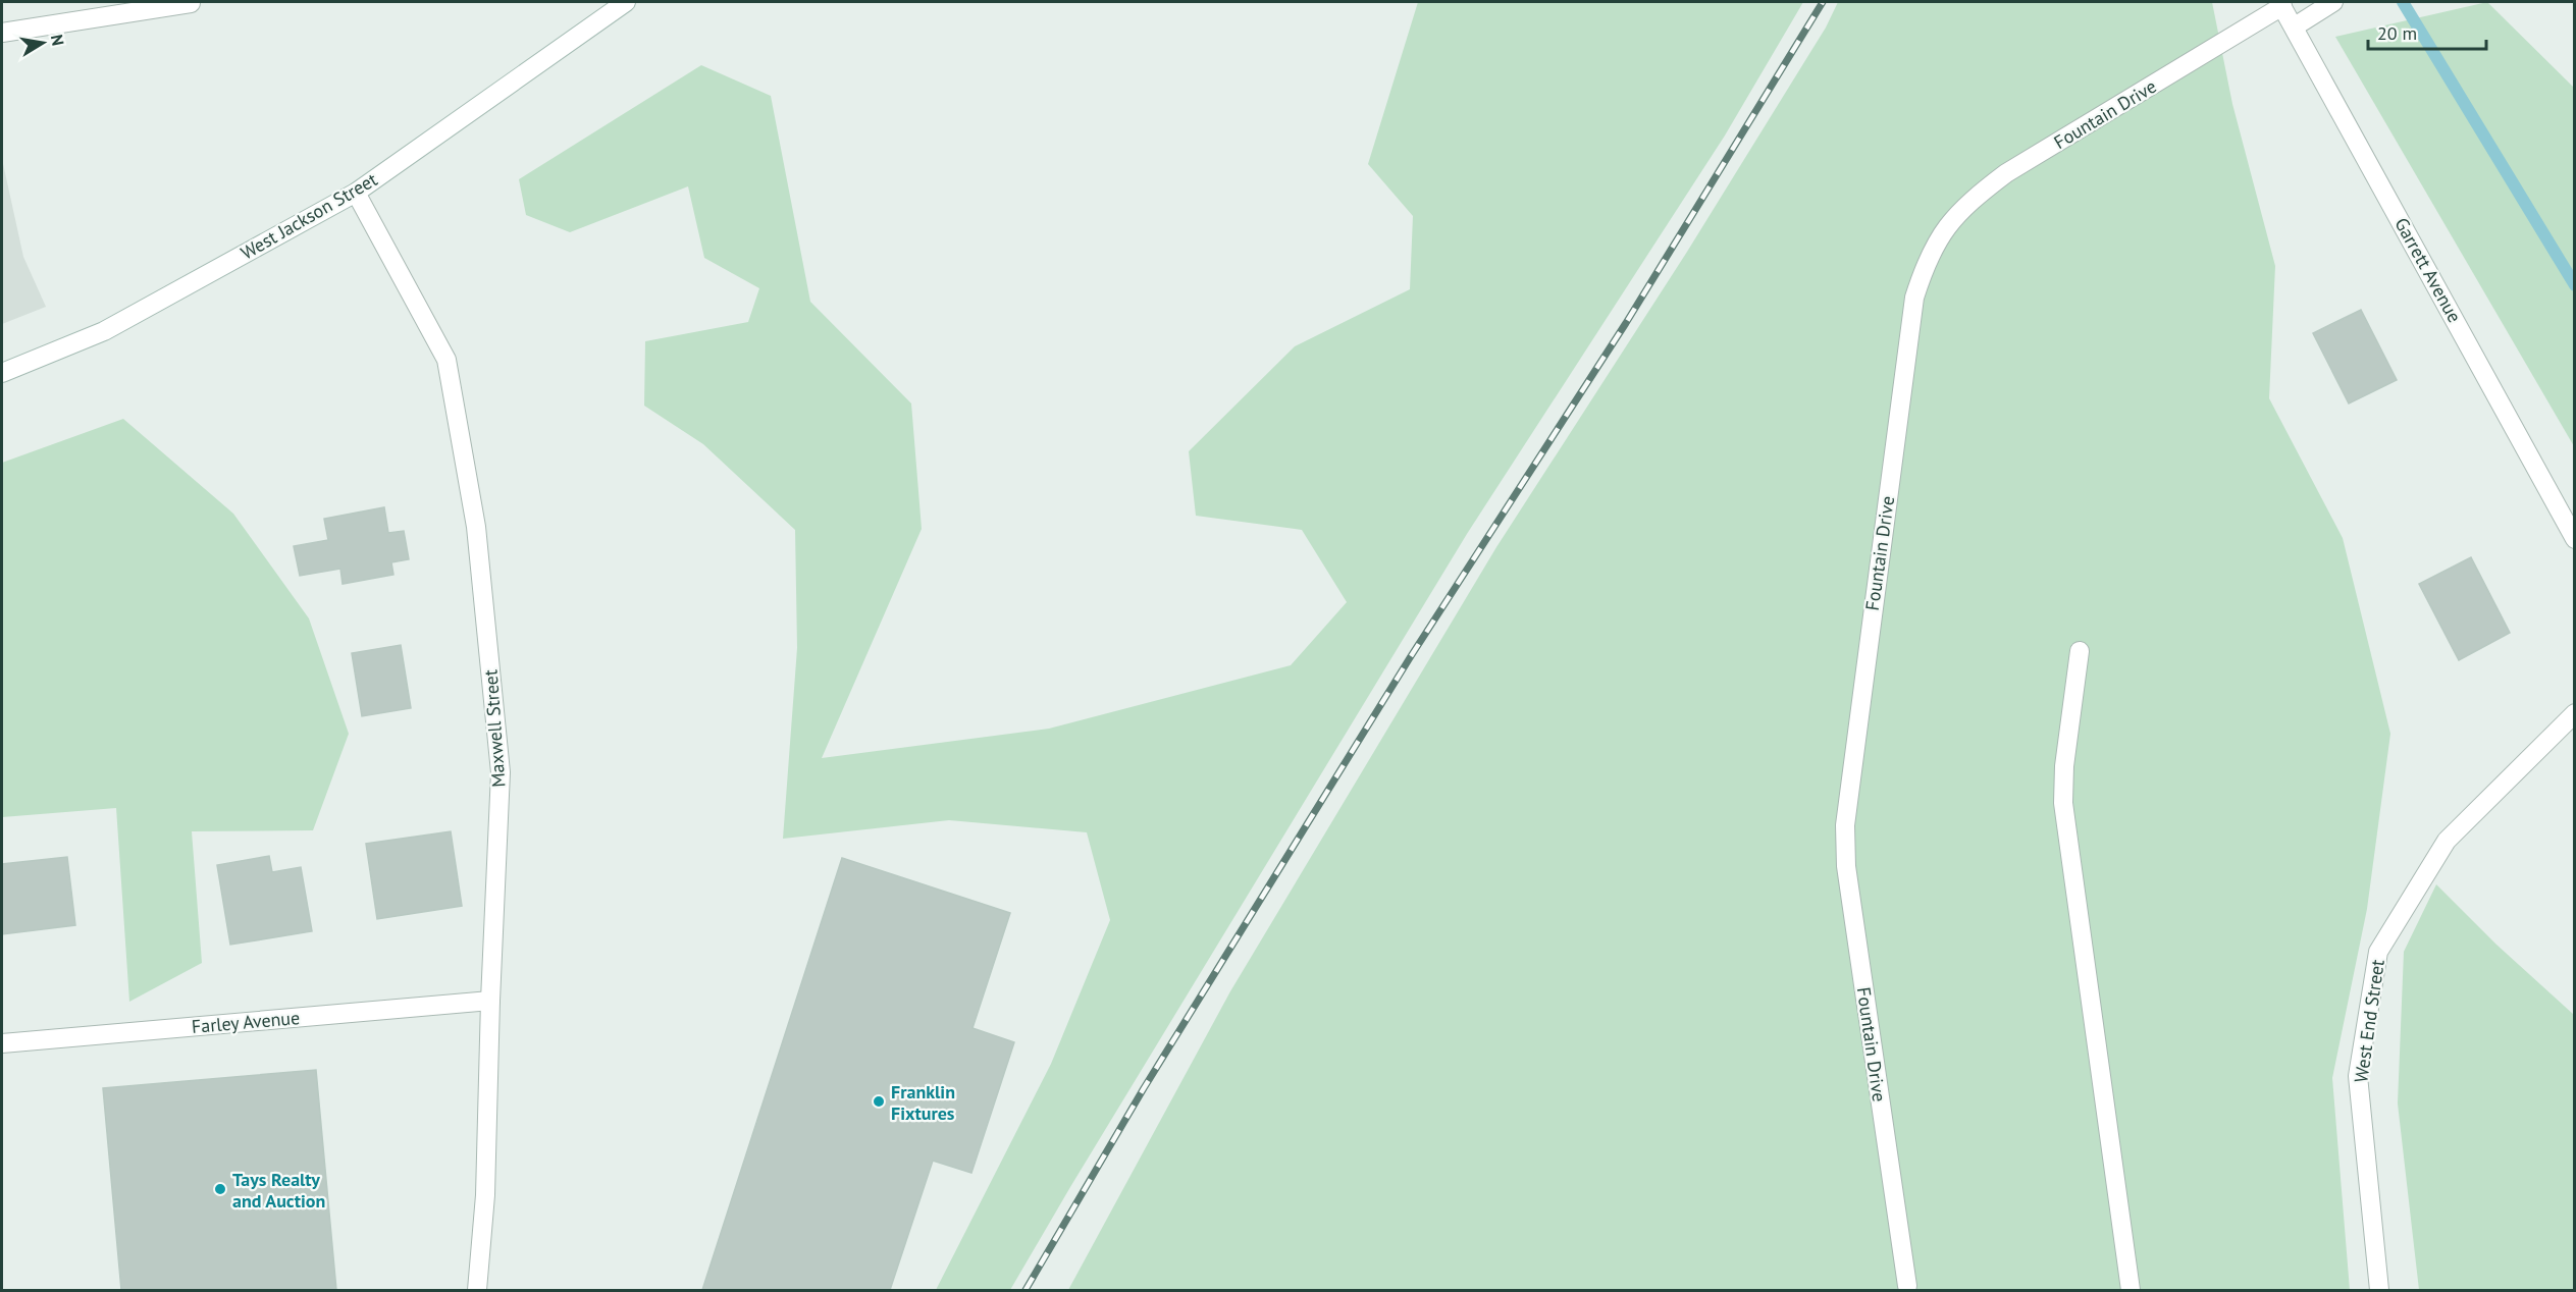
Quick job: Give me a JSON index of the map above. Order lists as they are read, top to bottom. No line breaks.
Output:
{"streets":{"street":["Fountain Drive","West Jackson Street","Garrett Avenue","Maxwell Street","West End Street","Farley Avenue"]},"crossings":[["Fountain Drive","Garrett Avenue"],["West Jackson Street","Maxwell Street"],["Maxwell Street","Farley Avenue"]],"places":["Franklin Fixtures","Tays Realty and Auction"],"scale_bar":"20 m","north":"right"}
